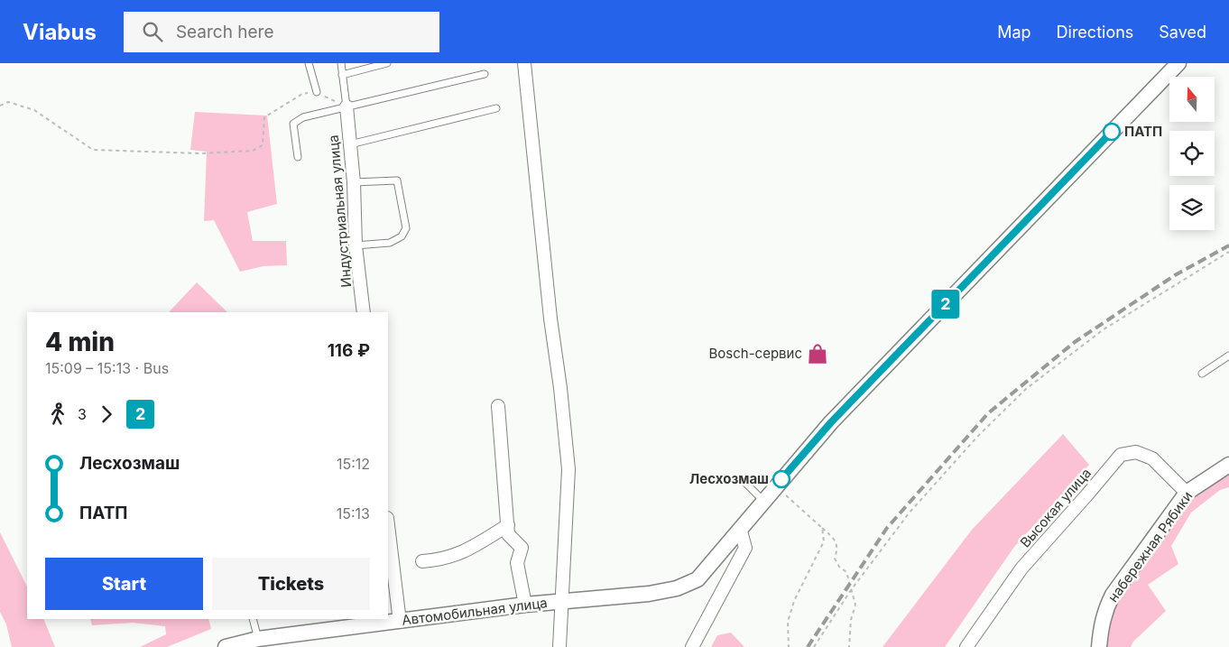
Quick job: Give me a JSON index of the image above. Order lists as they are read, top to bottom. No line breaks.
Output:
{"streets":{"street":["Индустриальная улица","Высокая улица","набережная Рябики","Автомобильная улица"]},"crossings":[["Высокая улица","набережная Рябики"]],"places":{"other":["ПАТП","Лесхозмаш"],"shop":["Bosch-сервис"]},"lines":["bus line 2"],"north":"top","page":{"header":"Viabus","search":"Search here","nav":["Map","Directions","Saved"],"on_map":"2","heading":["4 min","15:09 – 15:13 · Bus","116 ₽"],"legs":["3","2"],"list":[{"name":"Лесхозмаш","value":"15:12"},{"name":"ПАТП","value":"15:13"}],"buttons":["Start","Tickets"]}}
